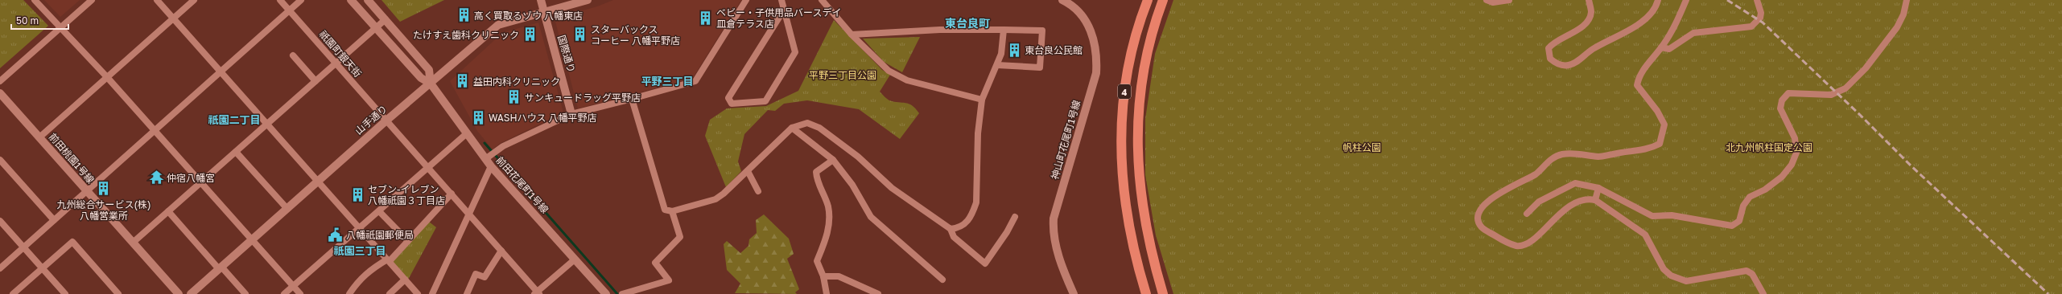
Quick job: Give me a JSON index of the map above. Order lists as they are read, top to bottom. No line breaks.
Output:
{"streets":{"highway":["4"],"street":["祇園町銀天街","国際通り","山手通り","神山町花尾町1号線","前田桃園1号線","前田花尾町1号線"]},"crossings":[["祇園町銀天街","山手通り"],["国際通り","山手通り"],["山手通り","前田花尾町1号線"]],"districts":["東台良町","平野三丁目","祇園二丁目","祇園三丁目"],"parks":["平野三丁目公園","帆柱公園","北九州帆柱国定公園"],"places":{"building":["高く買取るゾウ 八幡東店","ベビー・子供用品バースデイ 皿倉テラス店","たけすえ歯科クリニック","スターバックス コーヒー 八幡平野店","東台良公民館","益田内科クリニック","サンキュードラッグ平野店","WASHハウス 八幡平野店","九州総合サービス(株) 八幡営業所","セブン-イレブン 八幡祇園３丁目店"],"temple":["仲宿八幡宮"],"public building":["八幡祇園郵便局"]},"scale_bar":"50 m"}
